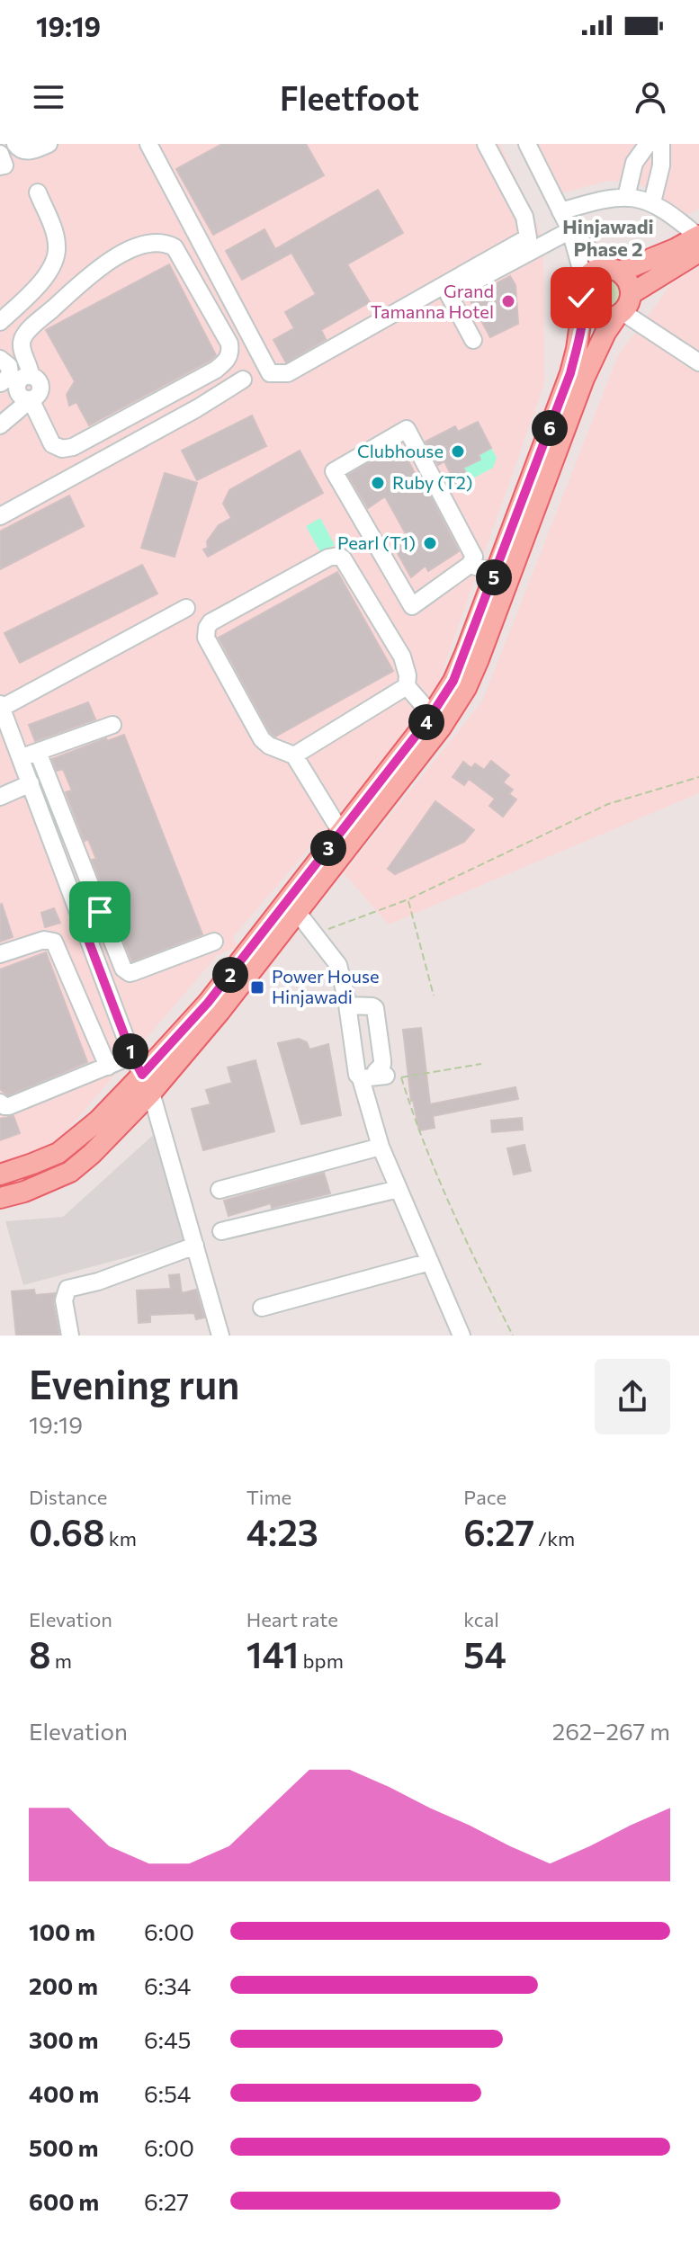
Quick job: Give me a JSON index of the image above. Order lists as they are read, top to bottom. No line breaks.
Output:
{"districts":["Hinjawadi Phase 2"],"places":{"other":["Grand Tamanna Hotel","Clubhouse","Ruby (T2)","Pearl (T1)"],"transit":["Power House Hinjawadi"]},"page":{"status":"19:19","header":"Fleetfoot","pins":["6","5","4","3","2","1"],"heading":["Evening run","19:19"],"stats":[["Distance","0.68 km"],["Time","4:23"],["Pace","6:27 /km"],["Elevation","8 m"],["Heart rate","141 bpm"],["kcal","54"]],"chart":["Elevation","262–267 m"],"list":[{"name":"100 m","note":"6:00"},{"name":"200 m","note":"6:34"},{"name":"300 m","note":"6:45"},{"name":"400 m","note":"6:54"},{"name":"500 m","note":"6:00"},{"name":"600 m","note":"6:27"}]}}
